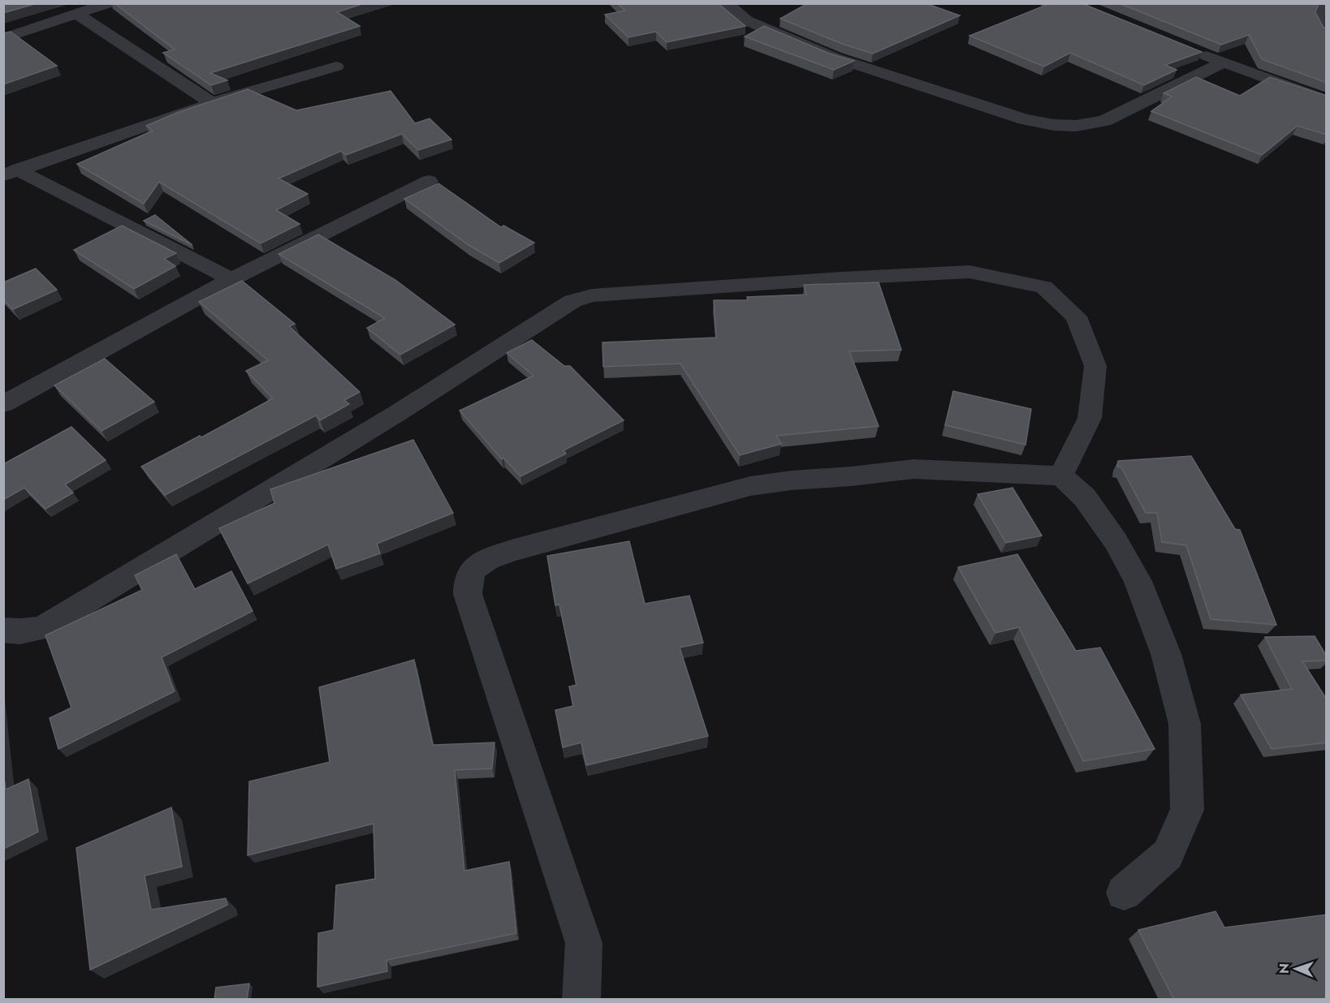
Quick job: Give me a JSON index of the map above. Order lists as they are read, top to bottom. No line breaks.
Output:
{"north":"left"}
